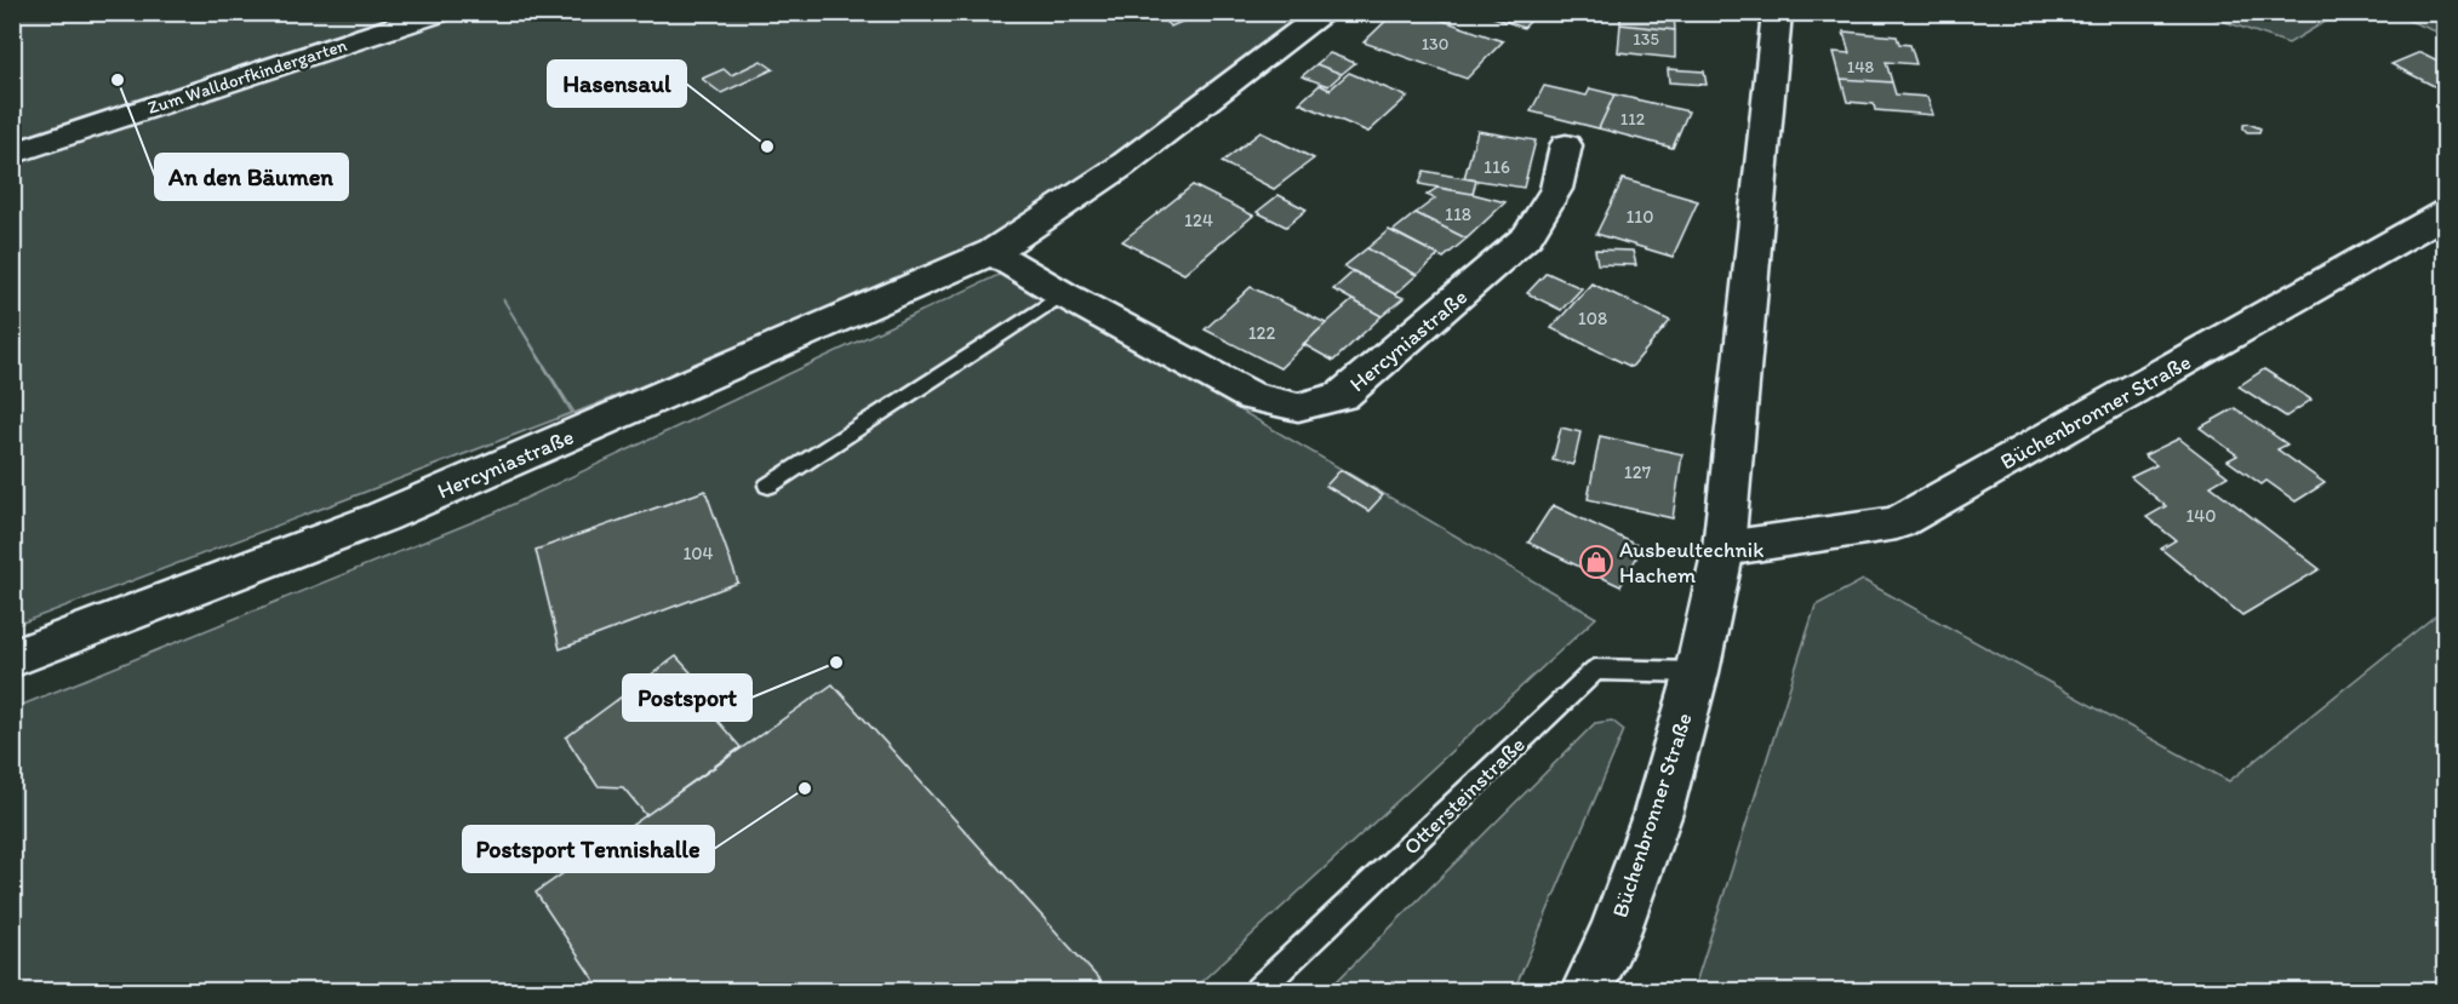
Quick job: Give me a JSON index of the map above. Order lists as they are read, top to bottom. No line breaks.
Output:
{"streets":{"street":["Zum Walldorfkindergarten","Hercyniastraße","Büchenbronner Straße"],"lane":["Ottersteinstraße"]},"crossings":[["Büchenbronner Straße","Ottersteinstraße"]],"places":{"other":["An den Bäumen","Hasensaul","Postsport","Postsport Tennishalle"],"shop":["Ausbeultechnik Hachem"]},"house_numbers":["135","130","148","112","116","118","110","124","108","122","127","140","104"]}
